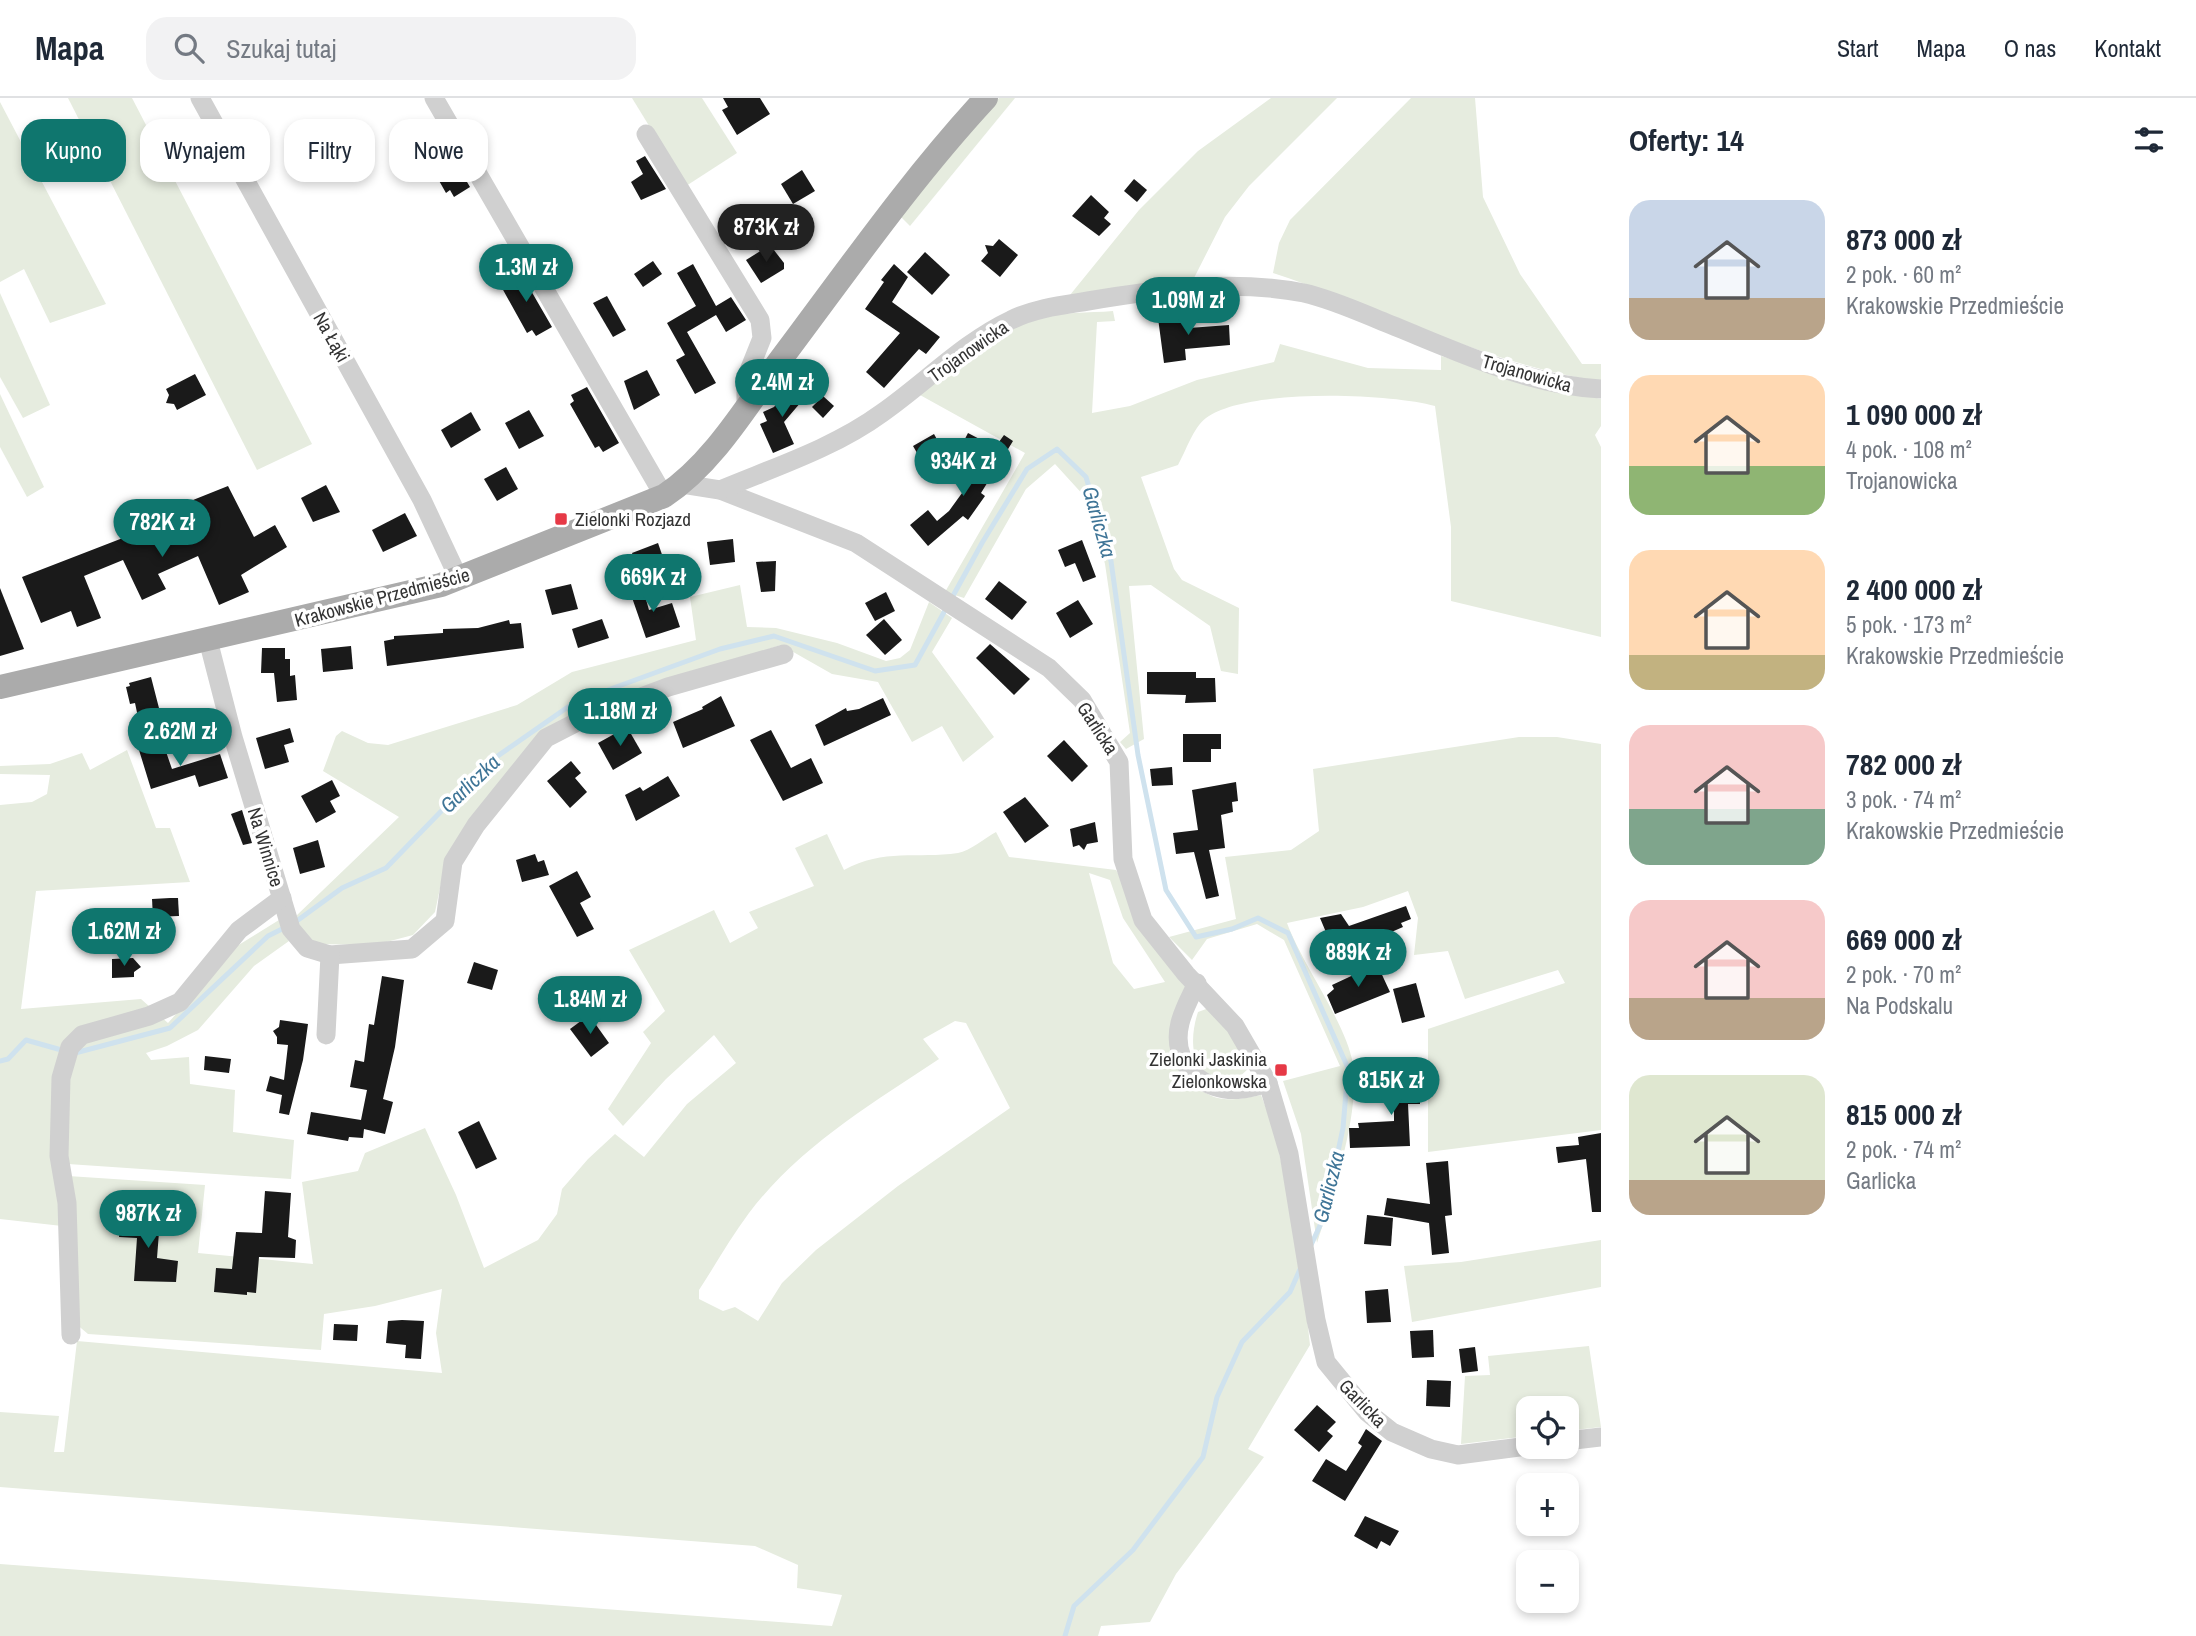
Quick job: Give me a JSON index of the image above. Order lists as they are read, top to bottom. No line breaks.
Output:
{"streets":{"main road":["Krakowskie Przedmieście"],"street":["Na Łąki","Trojanowicka","Garlicka","Na Winnice"]},"crossings":[["Na Łąki","Krakowskie Przedmieście"],["Trojanowicka","Garlicka"],["Krakowskie Przedmieście","Garlicka"],["Krakowskie Przedmieście","Na Winnice"]],"water":["Garliczka"],"places":{"transit":["Zielonki Rozjazd","Zielonki Jaskinia Zielonkowska"]},"page":{"header":"Mapa","search":"Szukaj tutaj","nav":["Start","Mapa","O nas","Kontakt"],"heading":"Oferty: 14","chip":["Kupno","Wynajem","Filtry","Nowe"],"list":[{"name":"873 000 zł","note":"2 pok. · 60 m² · Krakowskie Przedmieście"},{"name":"1 090 000 zł","note":"4 pok. · 108 m² · Trojanowicka"},{"name":"2 400 000 zł","note":"5 pok. · 173 m² · Krakowskie Przedmieście"},{"name":"782 000 zł","note":"3 pok. · 74 m² · Krakowskie Przedmieście"},{"name":"669 000 zł","note":"2 pok. · 70 m² · Na Podskalu"},{"name":"815 000 zł","note":"2 pok. · 74 m² · Garlicka"}],"price":["873K zł","1.3M zł","1.09M zł","2.4M zł","934K zł","782K zł","669K zł","1.18M zł","2.62M zł","1.62M zł","889K zł","1.84M zł","815K zł","987K zł"],"map_buttons":["+","−"]}}
